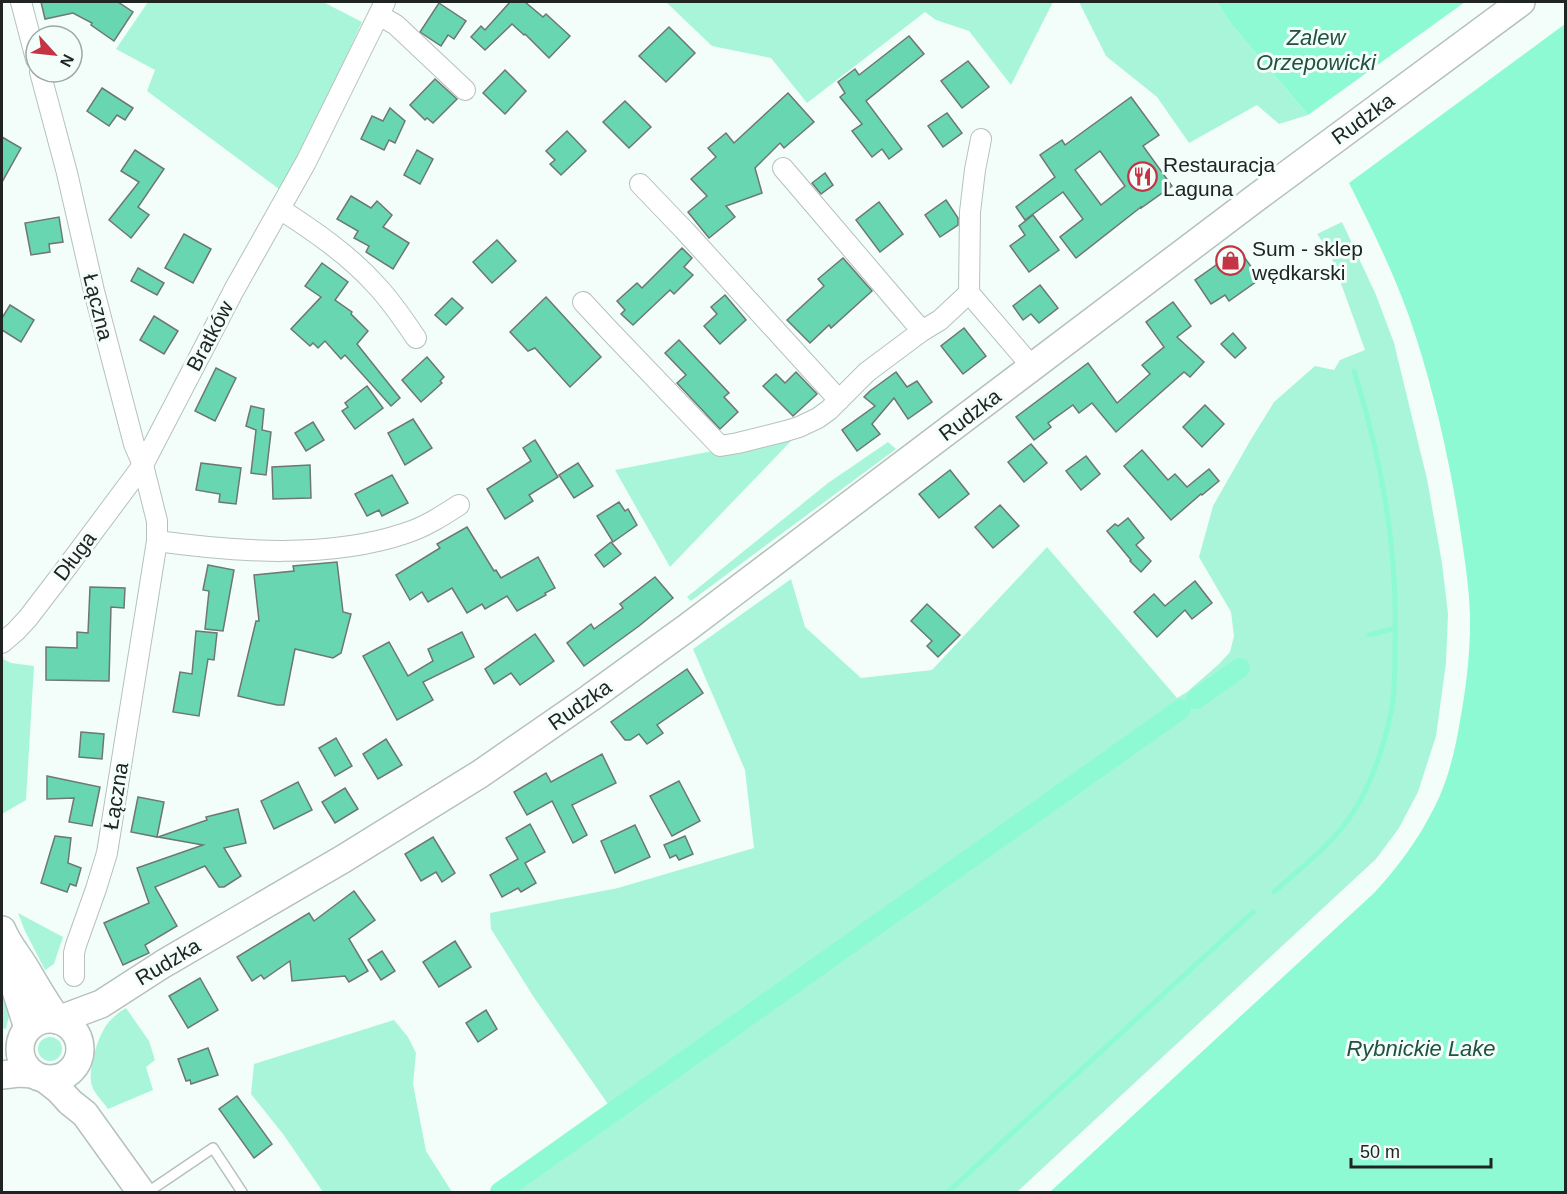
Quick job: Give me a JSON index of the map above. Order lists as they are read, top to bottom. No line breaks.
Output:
{"streets":{"main road":["Rudzka"],"street":["Łączna","Bratków","Długa"]},"crossings":[["Łączna","Bratków"],["Łączna","Długa"],["Bratków","Długa"]],"water":["Zalew Orzepowicki","Rybnickie Lake"],"places":{"restaurant":["Restauracja Laguna"],"shop":["Sum - sklep wędkarski"]},"scale_bar":"50 m","north":"bottom right"}
